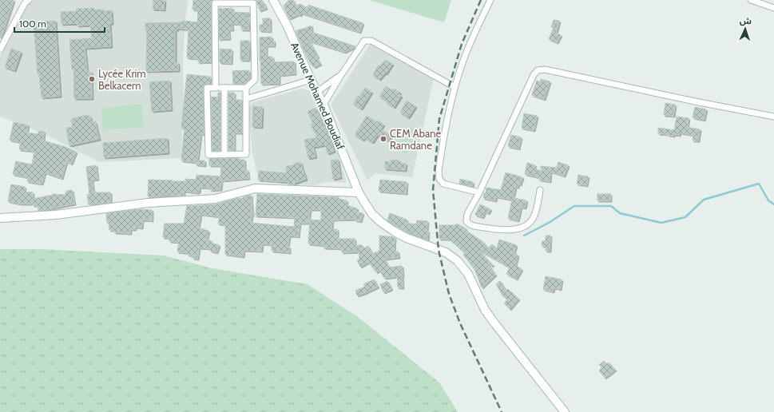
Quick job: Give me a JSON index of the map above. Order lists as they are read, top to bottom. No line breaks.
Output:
{"streets":{"street":["Avenue Mohamed Boudiaf"]},"places":["Lycée Krim Belkacem","CEM Abane Ramdane"],"scale_bar":"100 m","north":"top"}
